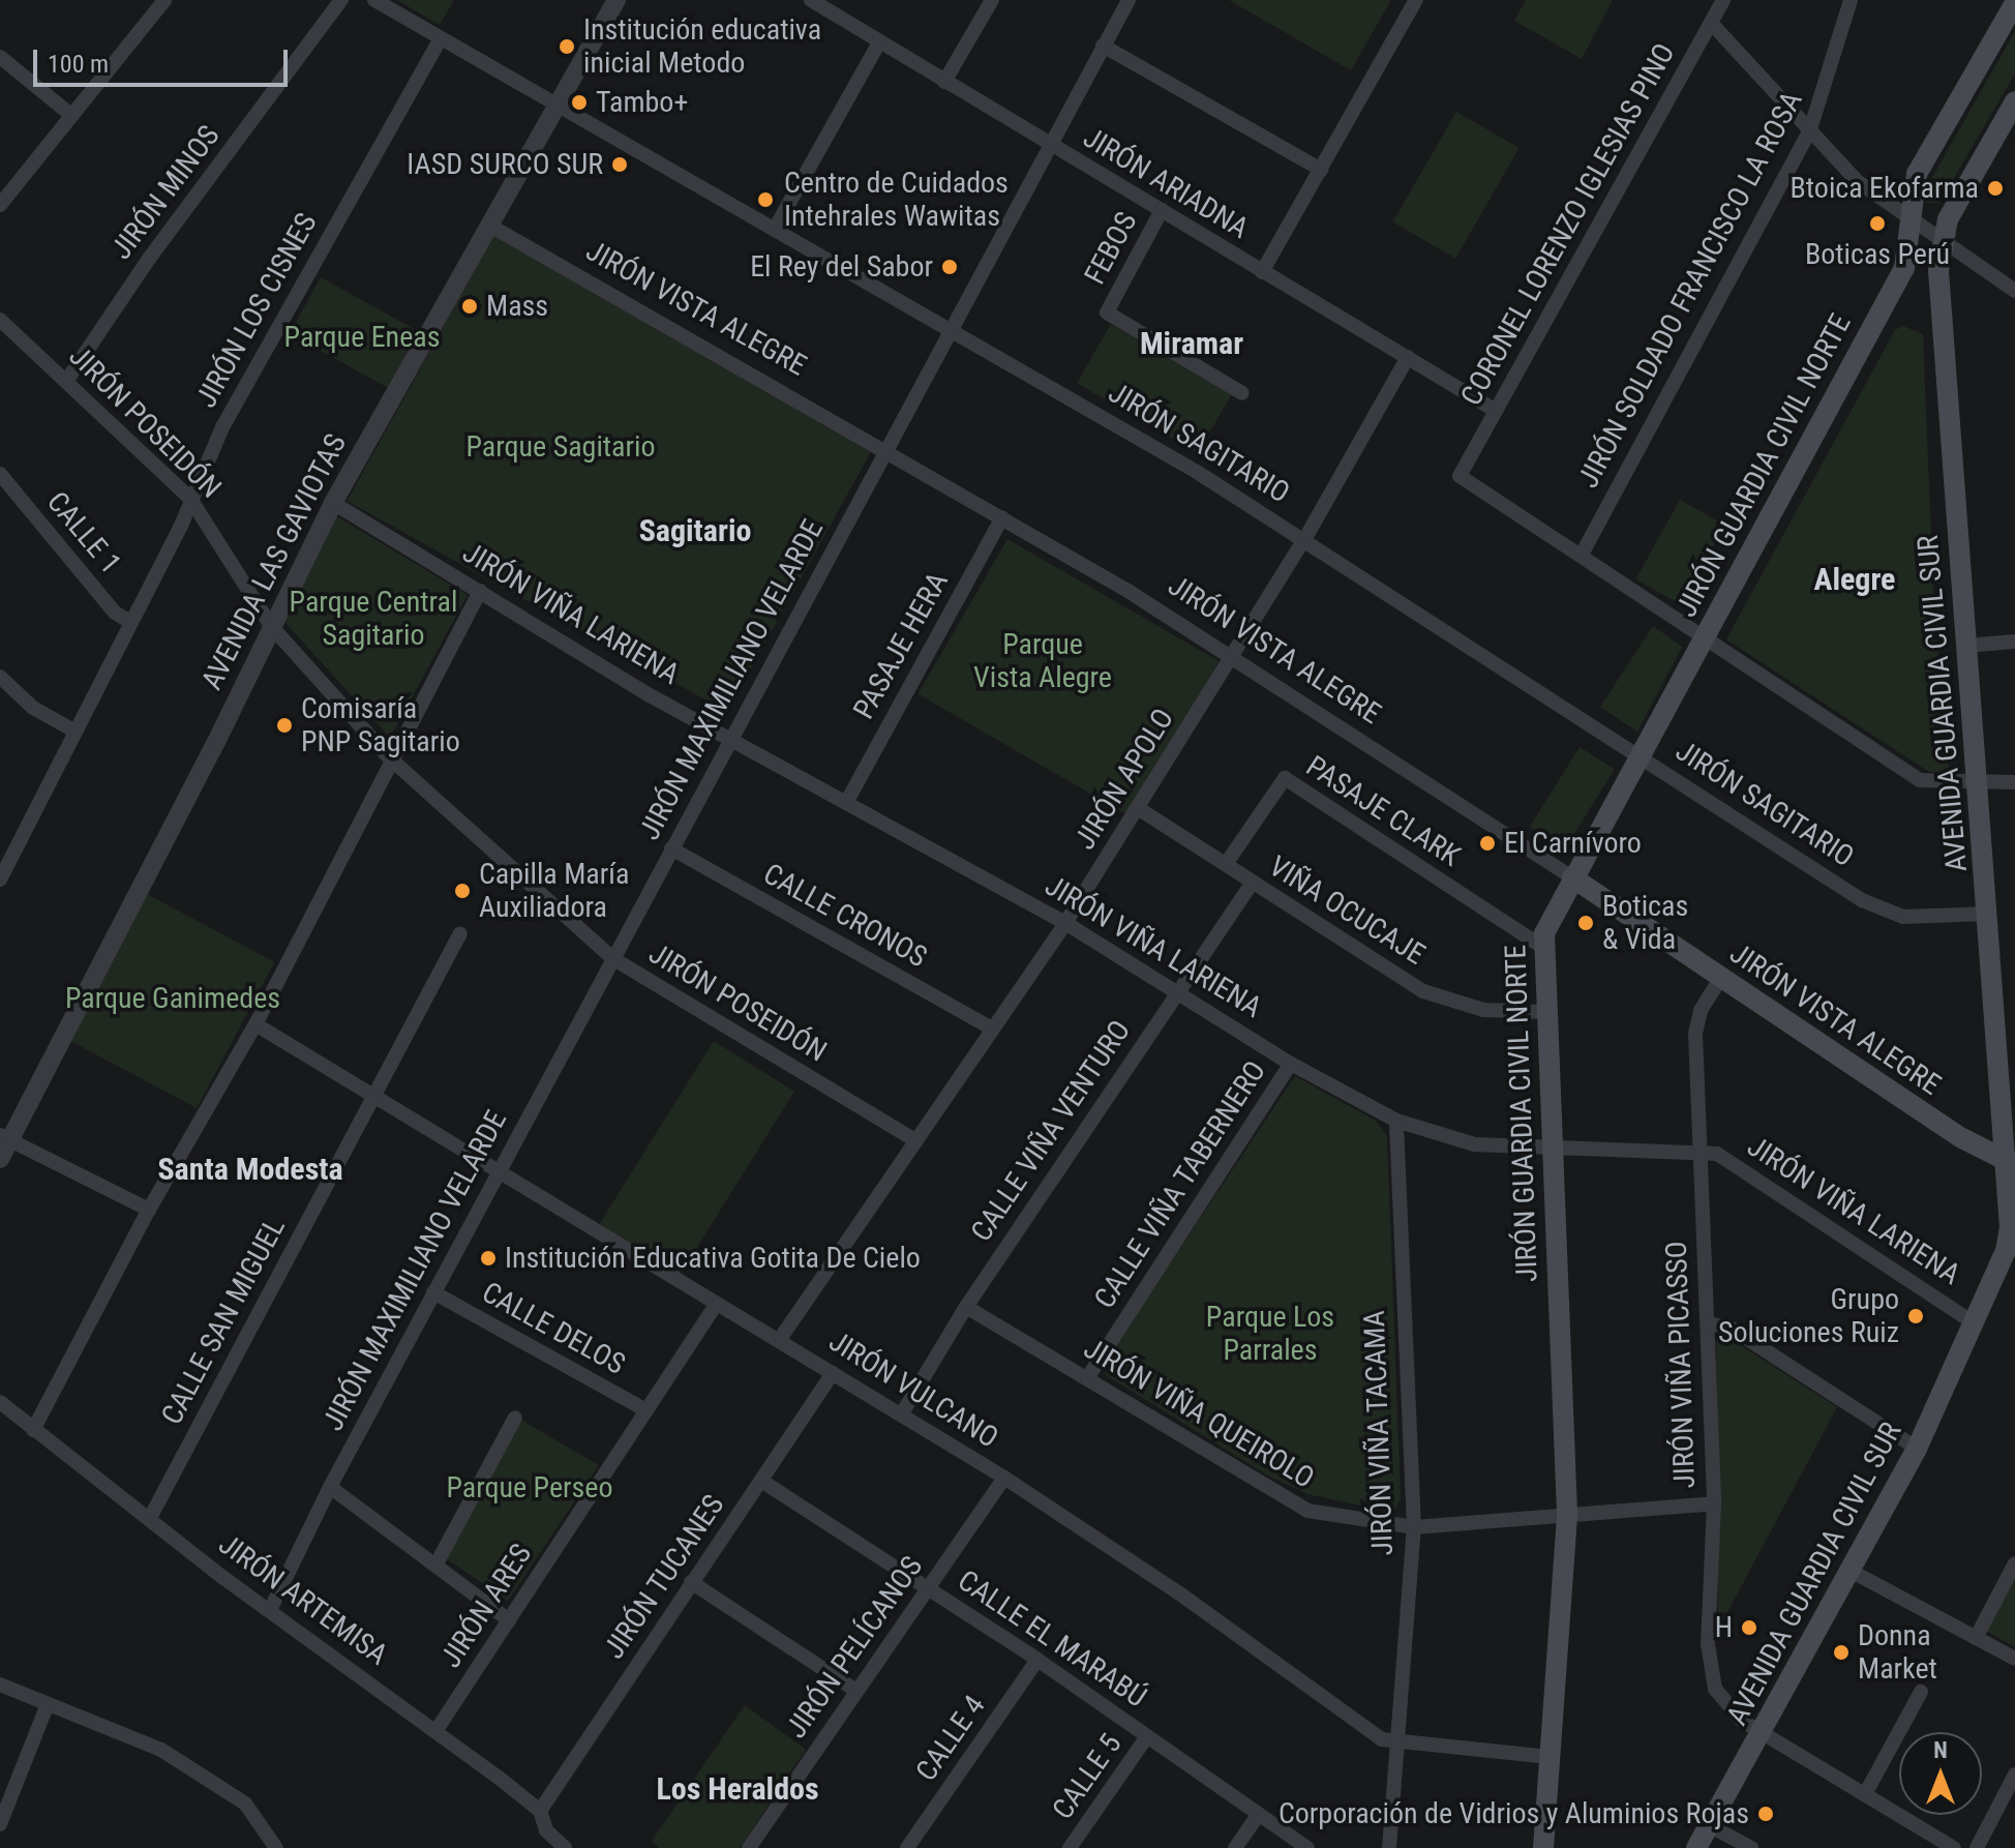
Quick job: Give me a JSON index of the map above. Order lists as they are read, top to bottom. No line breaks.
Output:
{"streets":{"main road":["JIRÓN VISTA ALEGRE","JIRÓN GUARDIA CIVIL NORTE","AVENIDA GUARDIA CIVIL SUR"],"street":["JIRÓN ARIADNA","JIRÓN MINOS","CORONEL LORENZO IGLESIAS PINO","FEBOS","JIRÓN SOLDADO FRANCISCO LA ROSA","JIRÓN LOS CISNES","JIRÓN POSEIDÓN","JIRÓN SAGITARIO","CALLE 1","AVENIDA LAS GAVIOTAS","JIRÓN VIÑA LARIENA","PASAJE HERA","JIRÓN MAXIMILIANO VELARDE","JIRÓN APOLO","PASAJE CLARK","VIÑA OCUCAJE","CALLE CRONOS","CALLE VIÑA VENTURO","CALLE VIÑA TABERNERO","CALLE SAN MIGUEL","CALLE DELOS","JIRÓN VIÑA PICASSO","JIRÓN VULCANO","JIRÓN VIÑA QUEIROLO","JIRÓN VIÑA TACAMA","JIRÓN TUCANES","JIRÓN ARTEMISA","JIRÓN ARES","CALLE EL MARABÚ","JIRÓN PELÍCANOS","CALLE 4","CALLE 5"]},"crossings":[["JIRÓN ARIADNA","CORONEL LORENZO IGLESIAS PINO"],["JIRÓN ARIADNA","FEBOS"],["JIRÓN ARIADNA","JIRÓN MAXIMILIANO VELARDE"],["JIRÓN ARIADNA","JIRÓN APOLO"],["JIRÓN MINOS","JIRÓN POSEIDÓN"],["CORONEL LORENZO IGLESIAS PINO","JIRÓN SOLDADO FRANCISCO LA ROSA"],["JIRÓN VISTA ALEGRE","JIRÓN GUARDIA CIVIL NORTE"],["JIRÓN VISTA ALEGRE","AVENIDA LAS GAVIOTAS"],["JIRÓN VISTA ALEGRE","PASAJE HERA"],["JIRÓN VISTA ALEGRE","JIRÓN MAXIMILIANO VELARDE"],["JIRÓN VISTA ALEGRE","AVENIDA GUARDIA CIVIL SUR"],["JIRÓN VISTA ALEGRE","JIRÓN APOLO"],["JIRÓN VISTA ALEGRE","JIRÓN VIÑA PICASSO"],["JIRÓN LOS CISNES","JIRÓN POSEIDÓN"],["JIRÓN LOS CISNES","JIRÓN SAGITARIO"],["JIRÓN LOS CISNES","CALLE 1"],["JIRÓN POSEIDÓN","AVENIDA LAS GAVIOTAS"],["JIRÓN POSEIDÓN","JIRÓN MAXIMILIANO VELARDE"],["JIRÓN POSEIDÓN","JIRÓN APOLO"],["JIRÓN SAGITARIO","JIRÓN GUARDIA CIVIL NORTE"],["JIRÓN SAGITARIO","AVENIDA LAS GAVIOTAS"],["JIRÓN SAGITARIO","JIRÓN MAXIMILIANO VELARDE"],["JIRÓN SAGITARIO","AVENIDA GUARDIA CIVIL SUR"],["JIRÓN SAGITARIO","JIRÓN APOLO"],["JIRÓN GUARDIA CIVIL NORTE","JIRÓN VIÑA LARIENA"],["JIRÓN GUARDIA CIVIL NORTE","PASAJE CLARK"],["JIRÓN GUARDIA CIVIL NORTE","VIÑA OCUCAJE"],["JIRÓN GUARDIA CIVIL NORTE","JIRÓN VULCANO"],["JIRÓN GUARDIA CIVIL NORTE","JIRÓN VIÑA QUEIROLO"],["AVENIDA LAS GAVIOTAS","JIRÓN VIÑA LARIENA"],["JIRÓN VIÑA LARIENA","PASAJE HERA"],["JIRÓN VIÑA LARIENA","JIRÓN MAXIMILIANO VELARDE"],["JIRÓN VIÑA LARIENA","AVENIDA GUARDIA CIVIL SUR"],["JIRÓN VIÑA LARIENA","JIRÓN APOLO"],["JIRÓN VIÑA LARIENA","CALLE VIÑA VENTURO"],["JIRÓN VIÑA LARIENA","CALLE VIÑA TABERNERO"],["JIRÓN VIÑA LARIENA","JIRÓN VIÑA PICASSO"],["JIRÓN VIÑA LARIENA","JIRÓN VIÑA TACAMA"],["JIRÓN MAXIMILIANO VELARDE","CALLE CRONOS"],["JIRÓN MAXIMILIANO VELARDE","CALLE DELOS"],["JIRÓN MAXIMILIANO VELARDE","JIRÓN VULCANO"],["JIRÓN MAXIMILIANO VELARDE","JIRÓN ARTEMISA"],["AVENIDA GUARDIA CIVIL SUR","JIRÓN VIÑA PICASSO"],["JIRÓN APOLO","VIÑA OCUCAJE"],["JIRÓN APOLO","CALLE CRONOS"],["JIRÓN APOLO","JIRÓN VULCANO"],["PASAJE CLARK","VIÑA OCUCAJE"],["VIÑA OCUCAJE","CALLE VIÑA VENTURO"],["CALLE VIÑA VENTURO","JIRÓN VULCANO"],["CALLE VIÑA VENTURO","JIRÓN VIÑA QUEIROLO"],["CALLE VIÑA TABERNERO","JIRÓN VIÑA QUEIROLO"],["CALLE SAN MIGUEL","JIRÓN VULCANO"],["CALLE SAN MIGUEL","JIRÓN ARTEMISA"],["CALLE DELOS","JIRÓN ARES"],["JIRÓN VIÑA PICASSO","JIRÓN VIÑA QUEIROLO"],["JIRÓN VULCANO","JIRÓN VIÑA TACAMA"],["JIRÓN VULCANO","JIRÓN TUCANES"],["JIRÓN VULCANO","JIRÓN ARES"],["JIRÓN VULCANO","JIRÓN PELÍCANOS"],["JIRÓN VIÑA QUEIROLO","JIRÓN VIÑA TACAMA"],["JIRÓN TUCANES","JIRÓN ARTEMISA"],["JIRÓN TUCANES","CALLE EL MARABÚ"],["JIRÓN ARTEMISA","JIRÓN ARES"],["CALLE EL MARABÚ","JIRÓN PELÍCANOS"],["CALLE EL MARABÚ","CALLE 4"],["CALLE EL MARABÚ","CALLE 5"]],"districts":["Miramar","Sagitario","Alegre","Santa Modesta","Los Heraldos"],"parks":["Parque Eneas","Parque Sagitario","Parque Central Sagitario","Parque Vista Alegre","Parque Ganimedes","Parque Los Parrales","Parque Perseo"],"places":["Institución educativa inicial Metodo","Tambo+","IASD SURCO SUR","Btoica Ekofarma","Centro de Cuidados Intehrales Wawitas","Boticas Perú","El Rey del Sabor","Mass","Comisaría PNP Sagitario","El Carnívoro","Capilla María Auxiliadora","Boticas & Vida","Institución Educativa Gotita De Cielo","Grupo Soluciones Ruiz","H","Donna Market","Corporación de Vidrios y Aluminios Rojas"],"scale_bar":"100 m","north":"top"}
